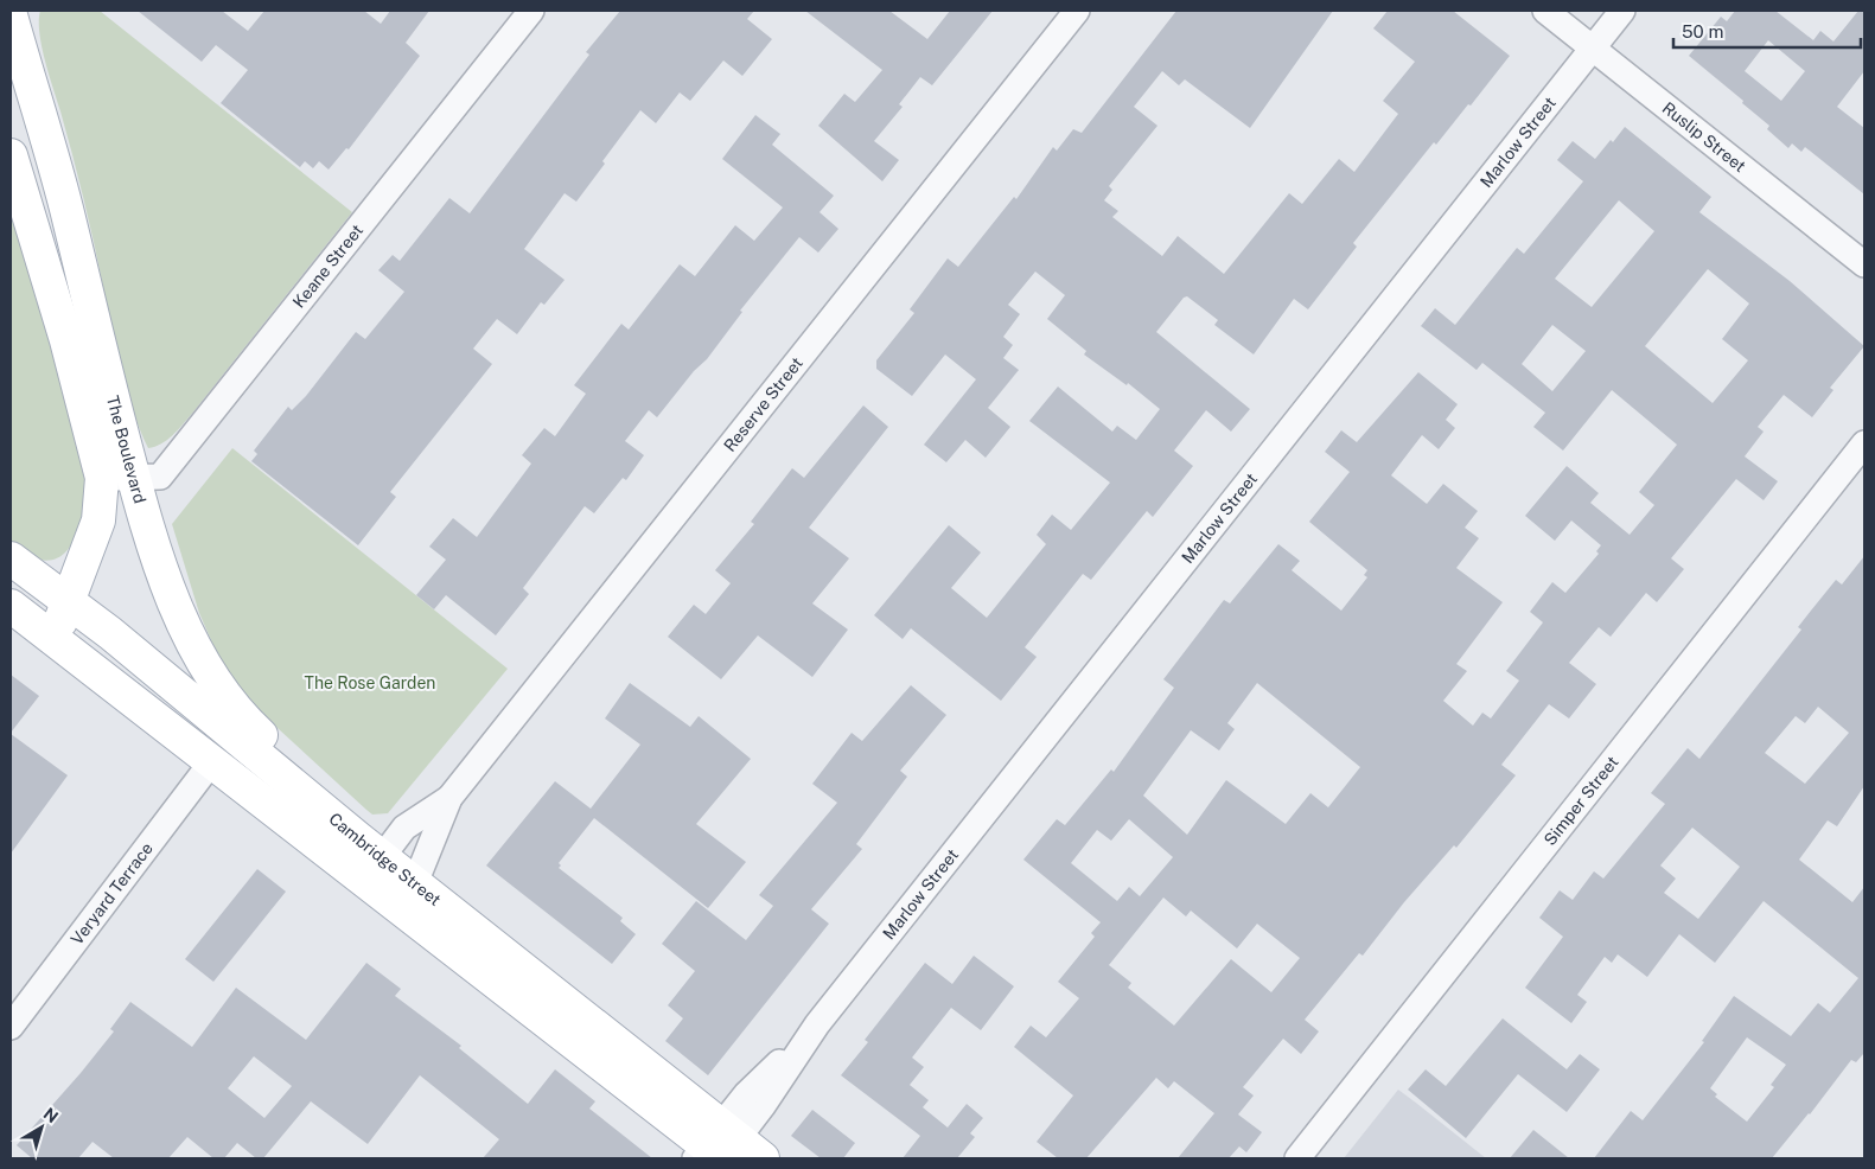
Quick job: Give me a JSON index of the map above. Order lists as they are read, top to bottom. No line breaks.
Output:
{"streets":{"main road":["The Boulevard","Cambridge Street"],"street":["Ruslip Street","Marlow Street","Keane Street","Reserve Street","Simper Street","Veryard Terrace"]},"crossings":[["Ruslip Street","Marlow Street"],["Marlow Street","Cambridge Street"],["Keane Street","The Boulevard"],["Reserve Street","Cambridge Street"],["The Boulevard","Cambridge Street"],["Cambridge Street","Veryard Terrace"]],"parks":["The Rose Garden"],"scale_bar":"50 m","north":"top right"}
